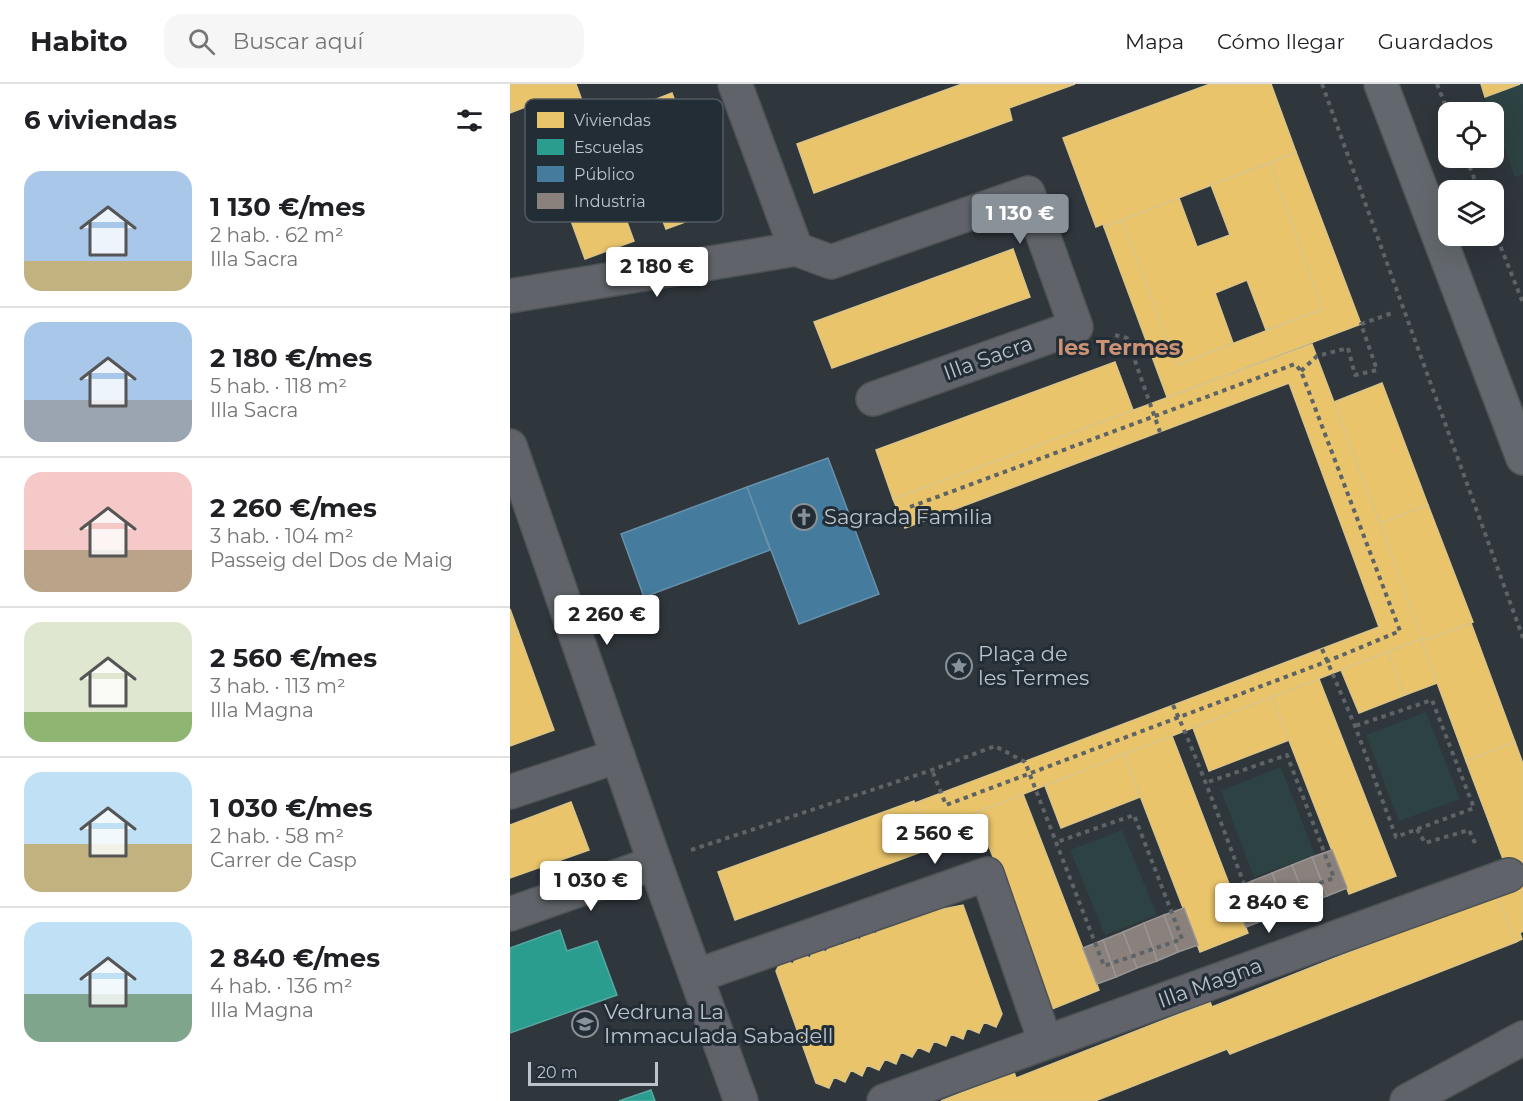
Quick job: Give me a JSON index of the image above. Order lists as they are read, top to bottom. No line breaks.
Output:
{"streets":{"street":["Illa Sacra","Illa Magna"]},"districts":["les Termes"],"places":{"church":["Sagrada Familia"],"place":["Plaça de les Termes"],"school or university":["Vedruna La Immaculada Sabadell"]},"legend":["Viviendas","Escuelas","Público","Industria"],"scale_bar":"20 m","page":{"header":"Habito","search":"Buscar aquí","nav":["Mapa","Cómo llegar","Guardados"],"heading":"6 viviendas","list":[{"name":"1 130 €/mes","note":"2 hab. · 62 m² · Illa Sacra"},{"name":"2 180 €/mes","note":"5 hab. · 118 m² · Illa Sacra"},{"name":"2 260 €/mes","note":"3 hab. · 104 m² · Passeig del Dos de Maig"},{"name":"2 560 €/mes","note":"3 hab. · 113 m² · Illa Magna"},{"name":"1 030 €/mes","note":"2 hab. · 58 m² · Carrer de Casp"},{"name":"2 840 €/mes","note":"4 hab. · 136 m² · Illa Magna"}],"price":["1 130 €","2 180 €","2 260 €","2 560 €","1 030 €","2 840 €"],"scale":"20 m"}}
